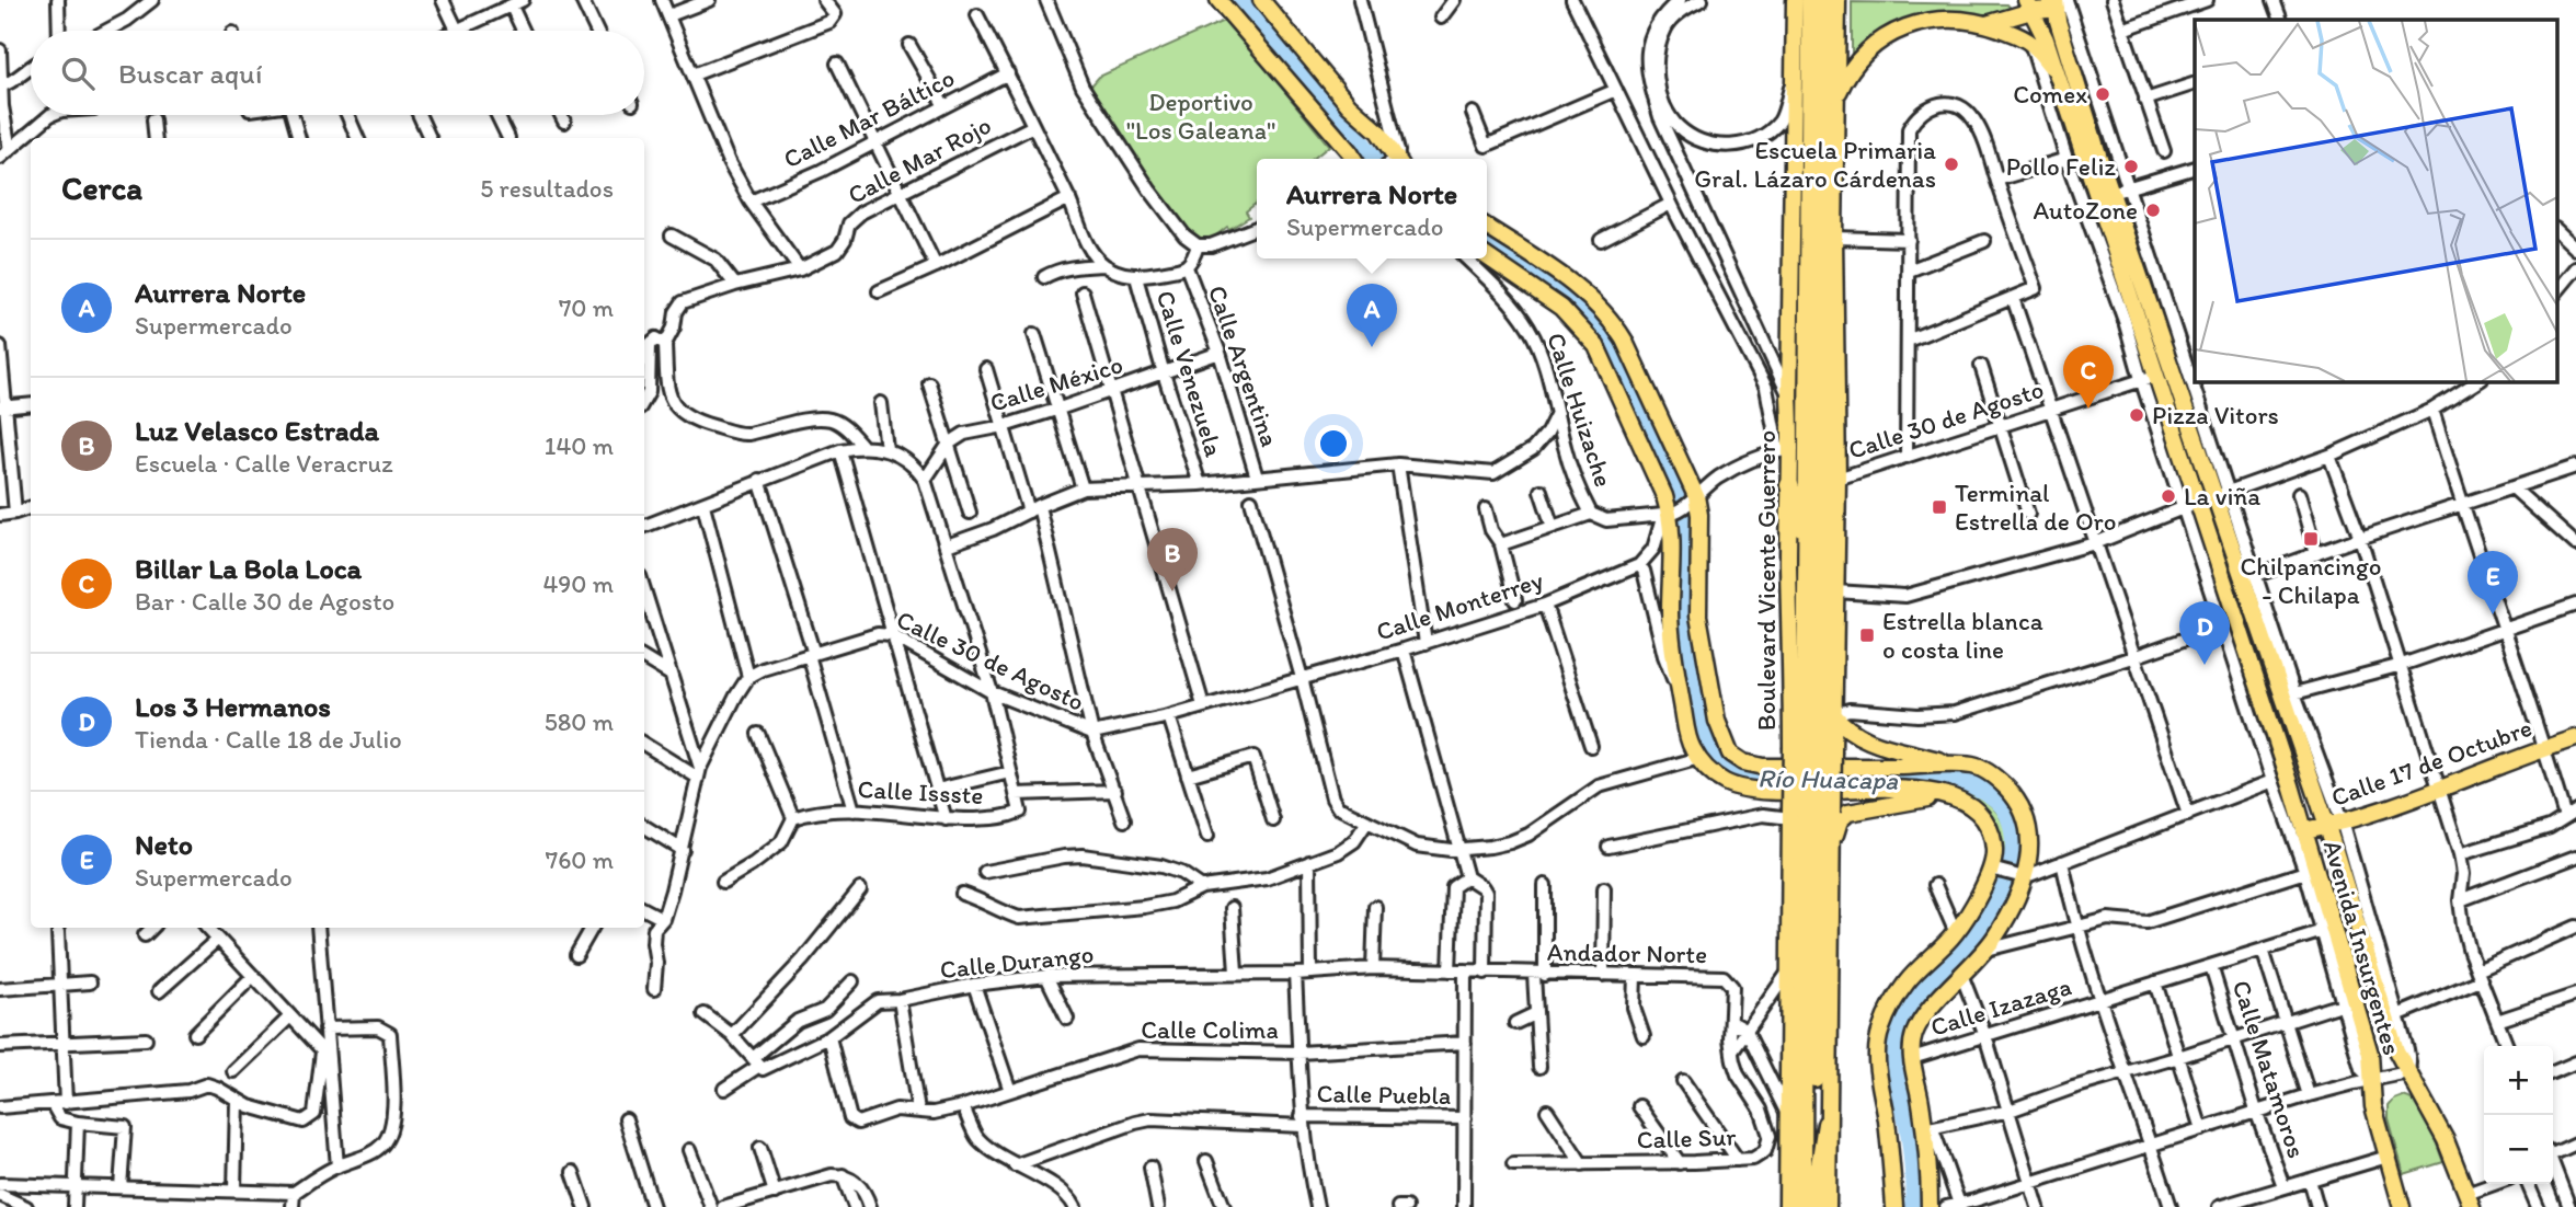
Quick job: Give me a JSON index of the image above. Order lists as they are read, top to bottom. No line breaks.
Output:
{"streets":{"highway":["Boulevard Vicente Guerrero"],"main road":["Calle 17 de Octubre","Avenida Insurgentes"],"street":["Calle Mar Báltico","Calle Mar Rojo","Calle Argentina","Calle Venezuela","Calle México","Calle Huizache","Calle 30 de Agosto","Calle Monterrey","Calle Issste","Andador Norte","Calle Durango","Calle Izazaga","Calle Colima","Calle Matamoros","Calle Puebla","Calle Sur"]},"crossings":[["Calle Argentina","Calle México"],["Calle Venezuela","Calle México"],["Calle 30 de Agosto","Boulevard Vicente Guerrero"],["Calle 30 de Agosto","Calle Monterrey"],["Calle 30 de Agosto","Calle Issste"],["Calle 30 de Agosto","Avenida Insurgentes"],["Calle 17 de Octubre","Avenida Insurgentes"],["Andador Norte","Calle Durango"],["Andador Norte","Calle Sur"],["Calle Durango","Calle Colima"],["Calle Izazaga","Calle Matamoros"]],"water":["Río Huacapa"],"parks":["Deportivo \"Los Galeana\""],"places":{"other":["Comex","Escuela Primaria Gral. Lázaro Cárdenas","Pollo Feliz","AutoZone","Pizza Vitors","La viña"],"transit":["Terminal Estrella de Oro","Chilpancingo - Chilapa","Estrella blanca o costa line"]},"page":{"search":"Buscar aquí","heading":["Cerca","5 resultados"],"popup":["Aurrera Norte","Supermercado"],"list":[{"mark":"A","name":"Aurrera Norte","note":"Supermercado","value":"70 m"},{"mark":"B","name":"Luz Velasco Estrada","note":"Escuela · Calle Veracruz","value":"140 m"},{"mark":"C","name":"Billar La Bola Loca","note":"Bar · Calle 30 de Agosto","value":"490 m"},{"mark":"D","name":"Los 3 Hermanos","note":"Tienda · Calle 18 de Julio","value":"580 m"},{"mark":"E","name":"Neto","note":"Supermercado","value":"760 m"}],"pins":["A","C","B","E","D"],"map_buttons":["+","−"]}}
